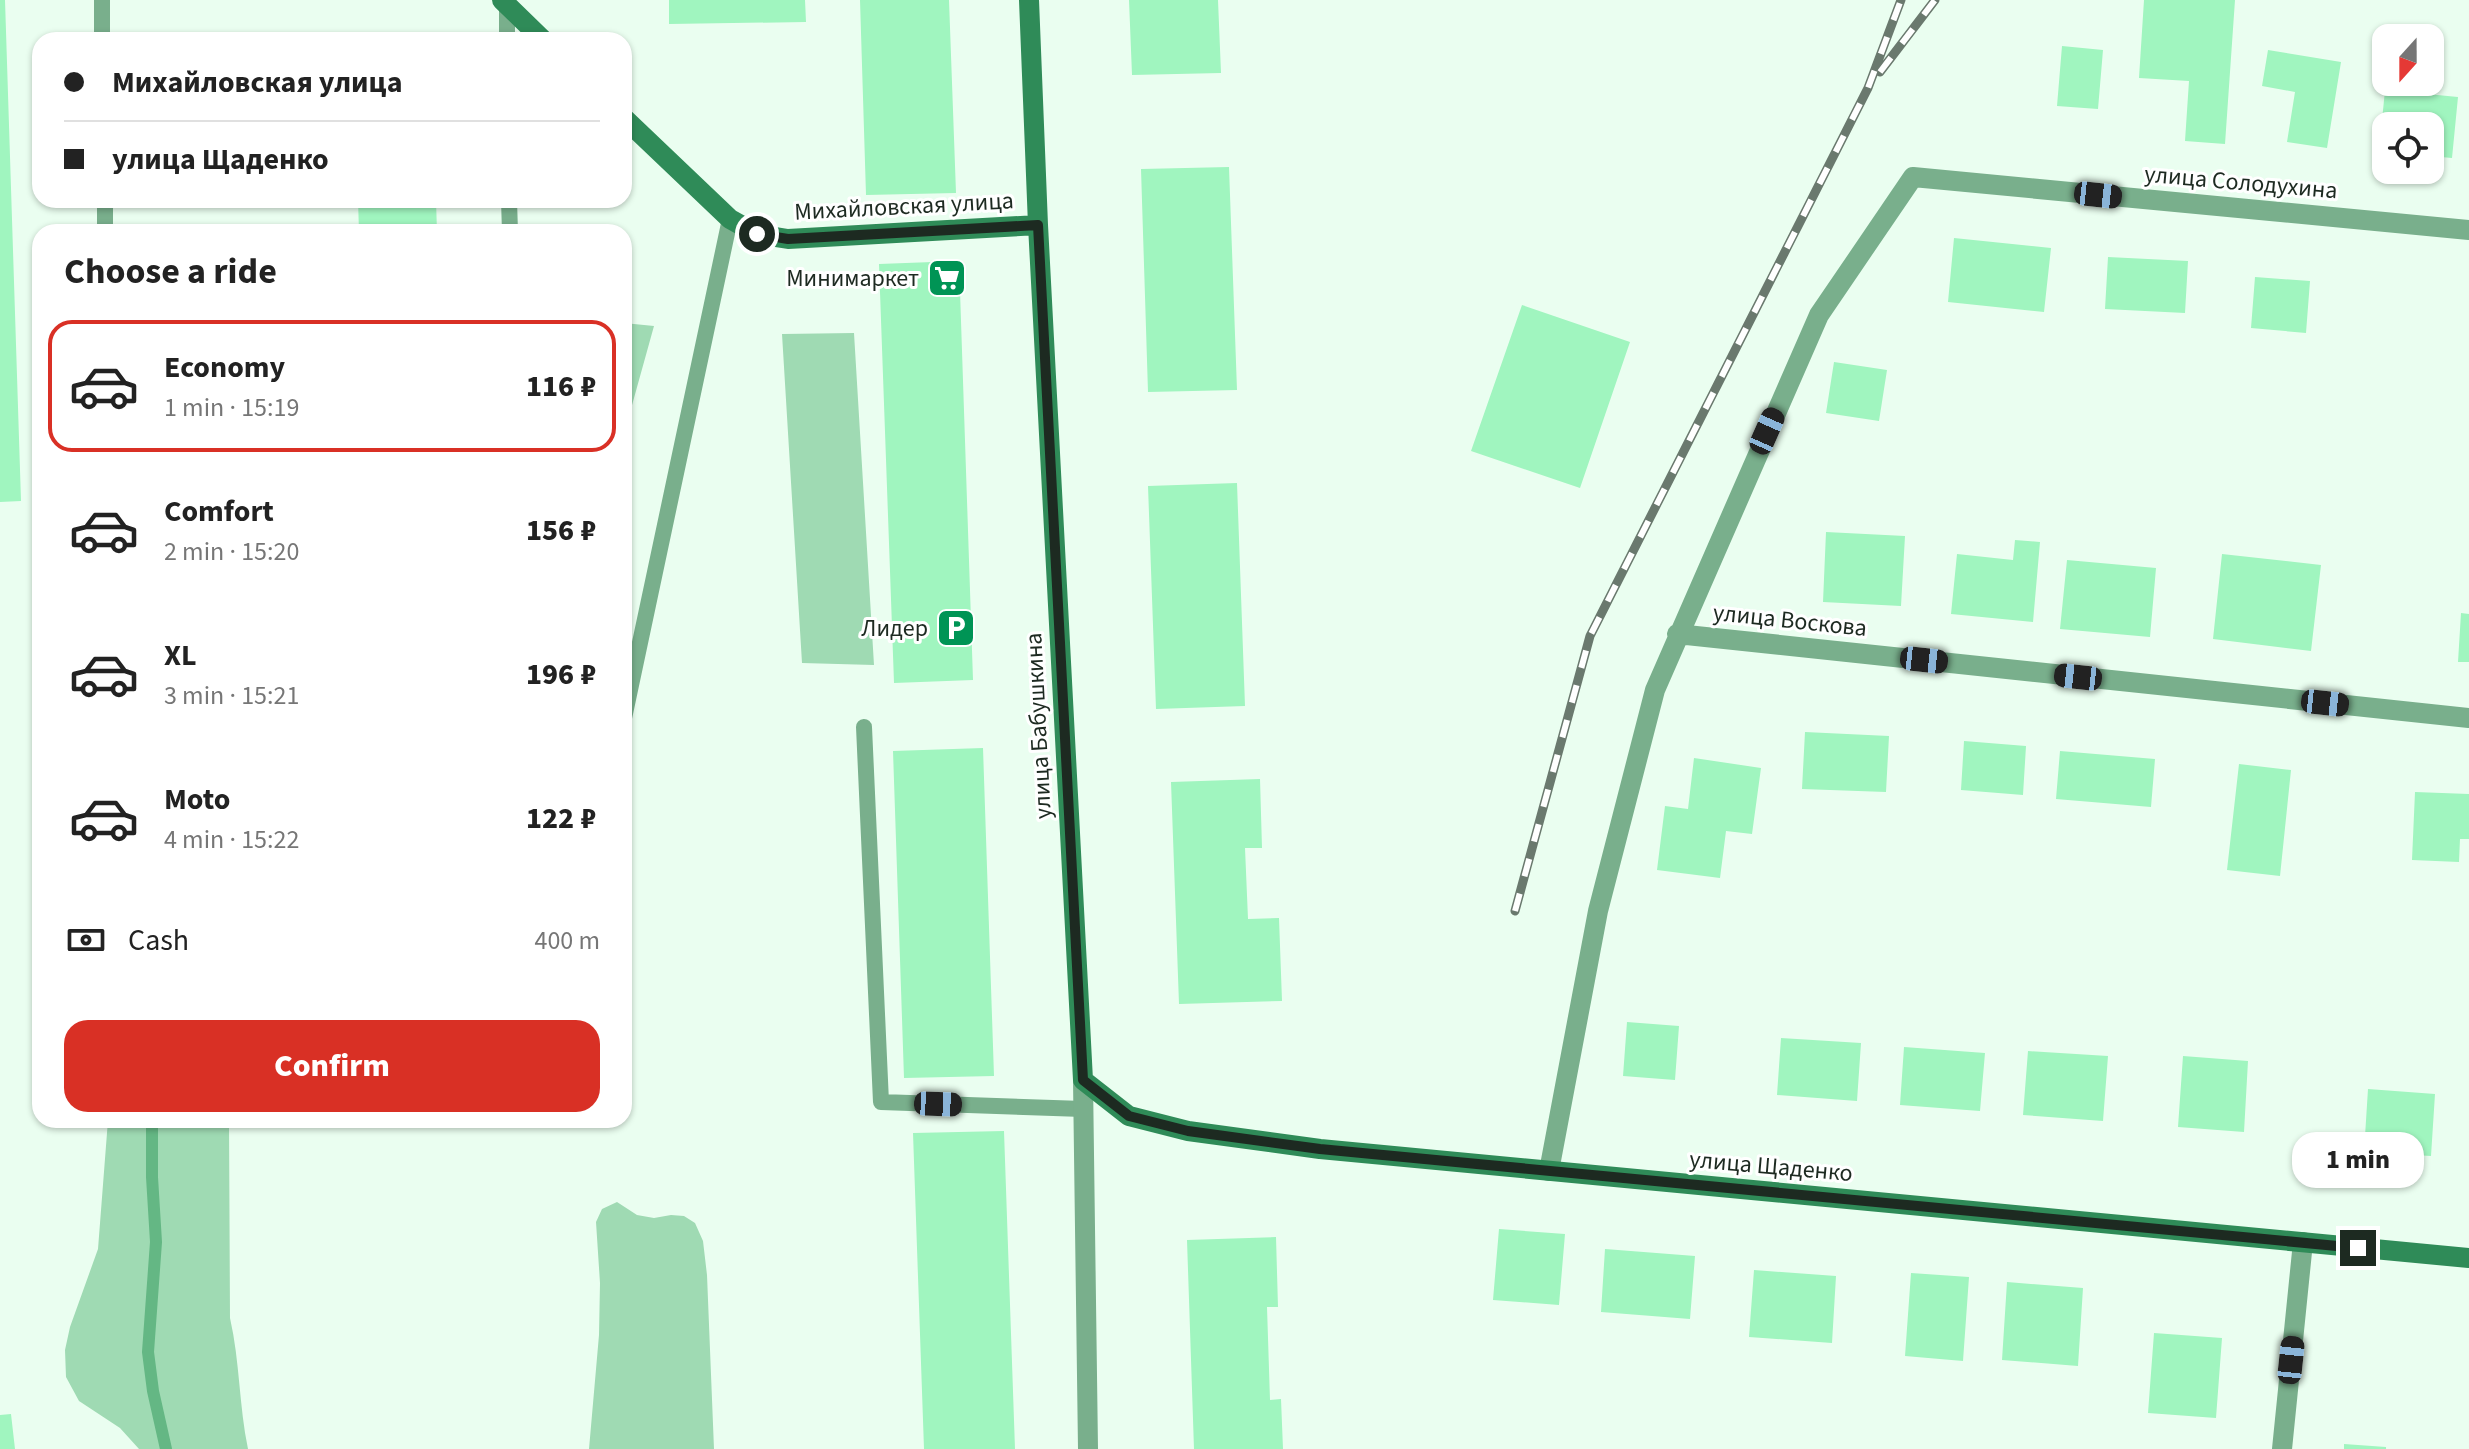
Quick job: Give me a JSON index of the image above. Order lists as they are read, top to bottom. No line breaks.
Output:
{"streets":{"street":["улица Солодухина","Михайловская улица","улица Воскова","улица Бабушкина","улица Щаденко"]},"crossings":[["улица Солодухина","улица Воскова"],["Михайловская улица","улица Бабушкина"],["улица Бабушкина","улица Щаденко"]],"places":{"supermarket":["Минимаркет"],"parking":["Лидер"]},"north":"bottom","page":{"banner":["Михайловская улица","улица Щаденко"],"heading":"Choose a ride","list":[{"name":"Economy","note":"1 min · 15:19","value":"116 ₽"},{"name":"Comfort","note":"2 min · 15:20","value":"156 ₽"},{"name":"XL","note":"3 min · 15:21","value":"196 ₽"},{"name":"Moto","note":"4 min · 15:22","value":"122 ₽"}],"pay":["Cash","400 m"],"buttons":"Confirm","bubble":"1 min"}}
